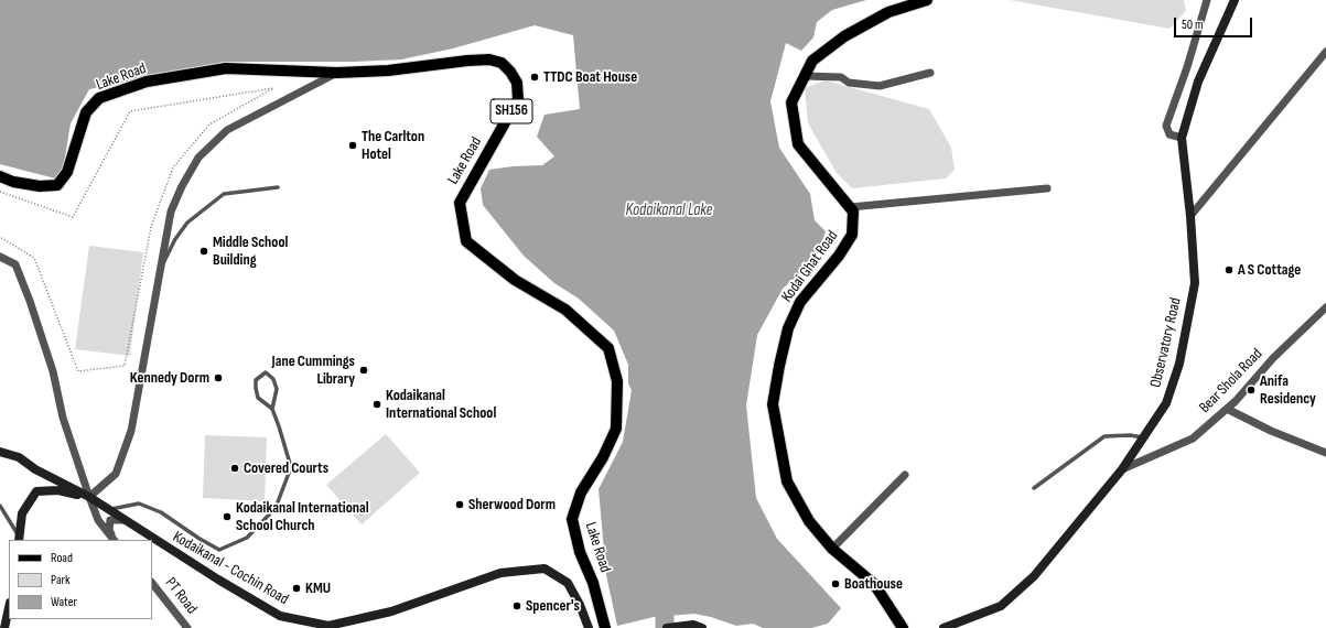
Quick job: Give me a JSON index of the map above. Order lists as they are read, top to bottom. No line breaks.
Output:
{"streets":{"main road":["Lake Road","SH156","Kodai Ghat Road","Observatory Road","Kodaikanal - Cochin Road"],"street":["Bear Shola Road","PT Road"]},"crossings":[["Observatory Road","Bear Shola Road"]],"water":["Kodaikanal Lake"],"places":["TTDC Boat House","The Carlton Hotel","Middle School Building","A S Cottage","Jane Cummings Library","Kennedy Dorm","Anifa Residency","Kodaikanal International School","Covered Courts","Sherwood Dorm","Kodaikanal International School Church","Boathouse","KMU","Spencer's"],"legend":["Road","Park","Water"],"scale_bar":"50 m"}
